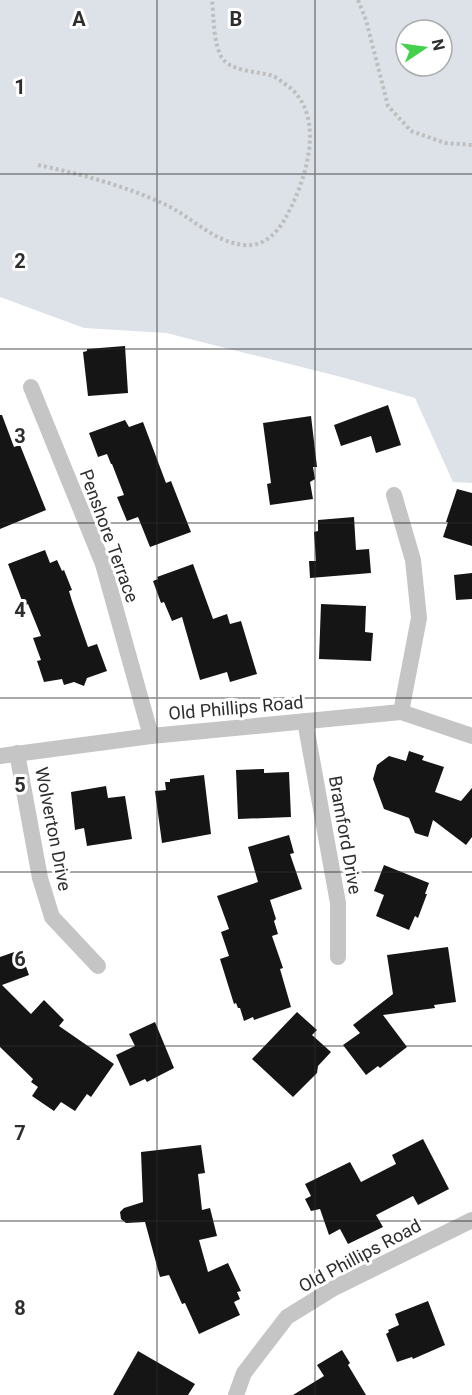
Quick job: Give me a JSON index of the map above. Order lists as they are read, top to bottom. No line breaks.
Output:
{"streets":{"street":["Penshore Terrace","Old Phillips Road","Wolverton Drive","Bramford Drive"]},"crossings":[["Penshore Terrace","Old Phillips Road"],["Old Phillips Road","Wolverton Drive"],["Old Phillips Road","Bramford Drive"]],"north":"right","grid":{"columns":["A","B"],"rows":["1","2","3","4","5","6","7","8"]}}
